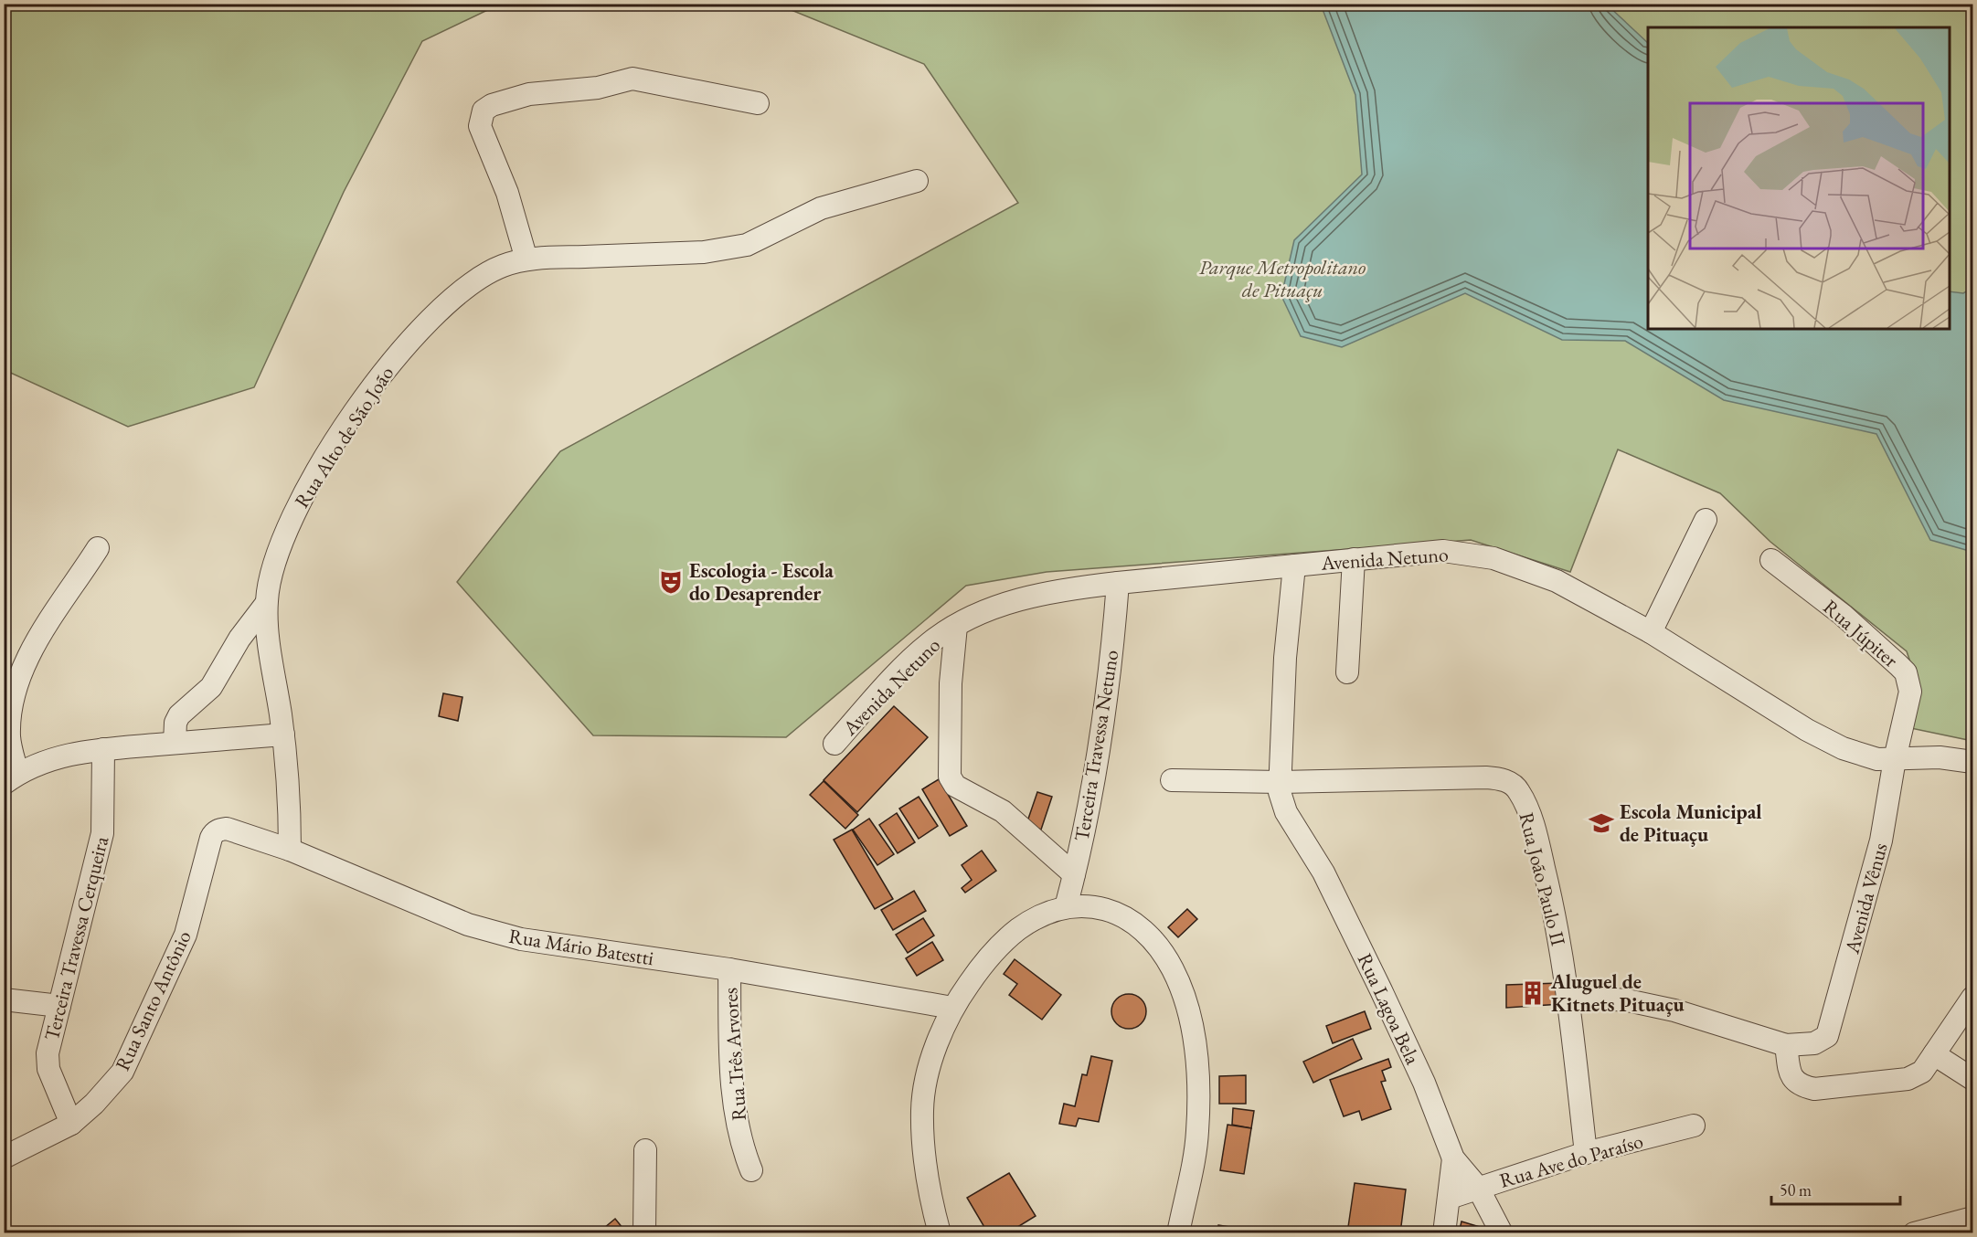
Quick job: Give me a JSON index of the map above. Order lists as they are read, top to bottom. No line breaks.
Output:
{"streets":{"street":["Rua Alto de São João","Avenida Netuno","Rua Júpiter","Terceira Travessa Netuno","Rua João Paulo II","Avenida Vênus","Terceira Travessa Cerqueira","Rua Mário Batestti","Rua Santo Antônio","Rua Lagoa Bela","Rua Três Arvores","Rua Ave do Paraíso"]},"crossings":[["Rua Alto de São João","Rua Mário Batestti"],["Avenida Netuno","Rua Júpiter"],["Avenida Netuno","Terceira Travessa Netuno"],["Avenida Netuno","Avenida Vênus"],["Avenida Netuno","Rua Lagoa Bela"],["Rua Júpiter","Avenida Vênus"],["Rua João Paulo II","Rua Lagoa Bela"],["Rua João Paulo II","Rua Ave do Paraíso"],["Terceira Travessa Cerqueira","Rua Santo Antônio"],["Rua Mário Batestti","Rua Santo Antônio"],["Rua Mário Batestti","Rua Três Arvores"],["Rua Lagoa Bela","Rua Ave do Paraíso"]],"parks":["Parque Metropolitano de Pituaçu"],"places":{"theatre":["Escologia - Escola do Desaprender"],"school or university":["Escola Municipal de Pituaçu"],"building":["Aluguel de Kitnets Pituaçu"]},"scale_bar":"50 m"}
